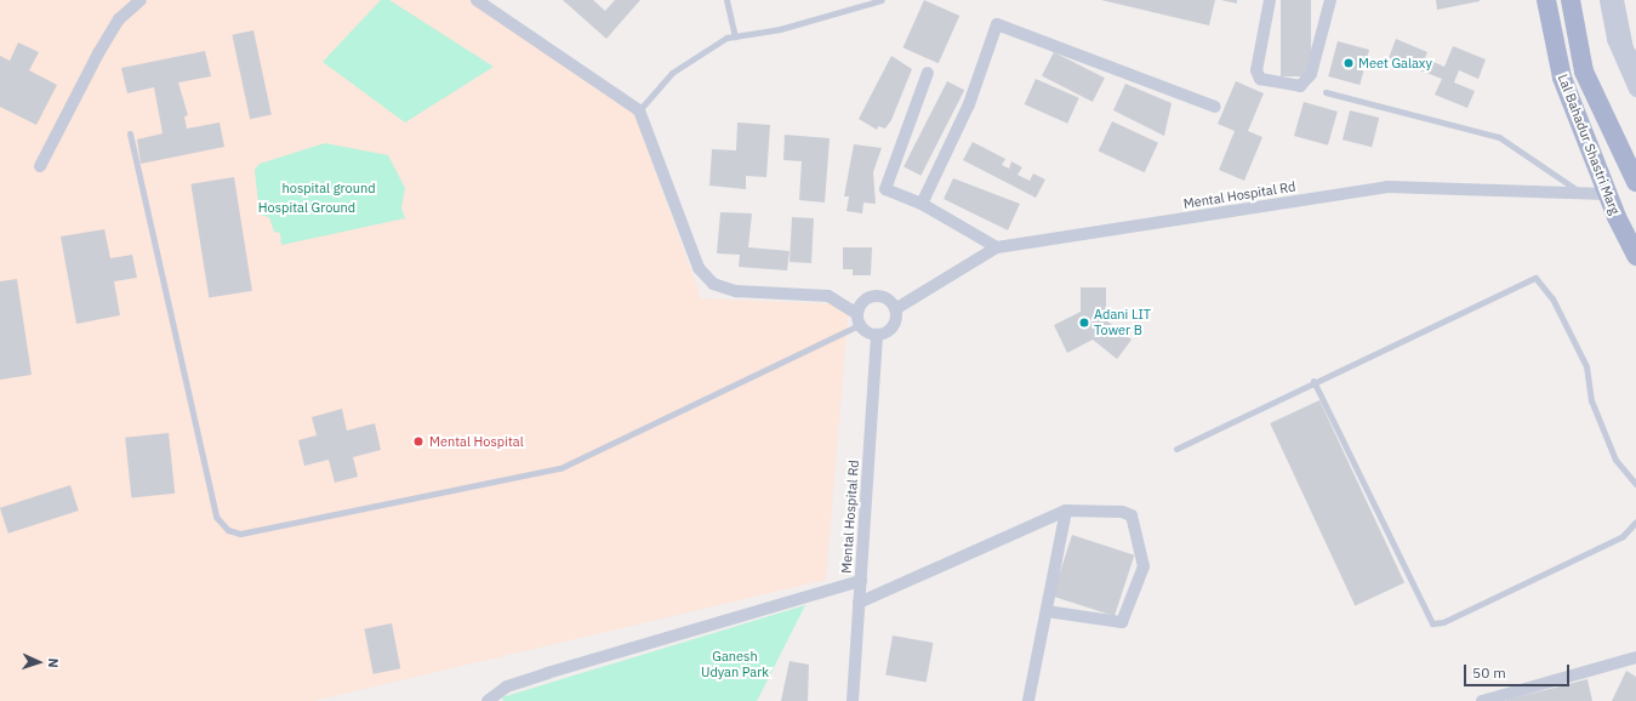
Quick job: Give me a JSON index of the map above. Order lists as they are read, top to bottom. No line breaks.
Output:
{"streets":{"main road":["Lal Bahadur Shastri Marg"],"street":["Mental Hospital Rd"]},"crossings":[["Lal Bahadur Shastri Marg","Mental Hospital Rd"]],"parks":["hospital ground","Hospital Ground","Ganesh Udyan Park"],"places":["Meet Galaxy","Adani LIT Tower B","Mental Hospital"],"scale_bar":"50 m","north":"right"}
